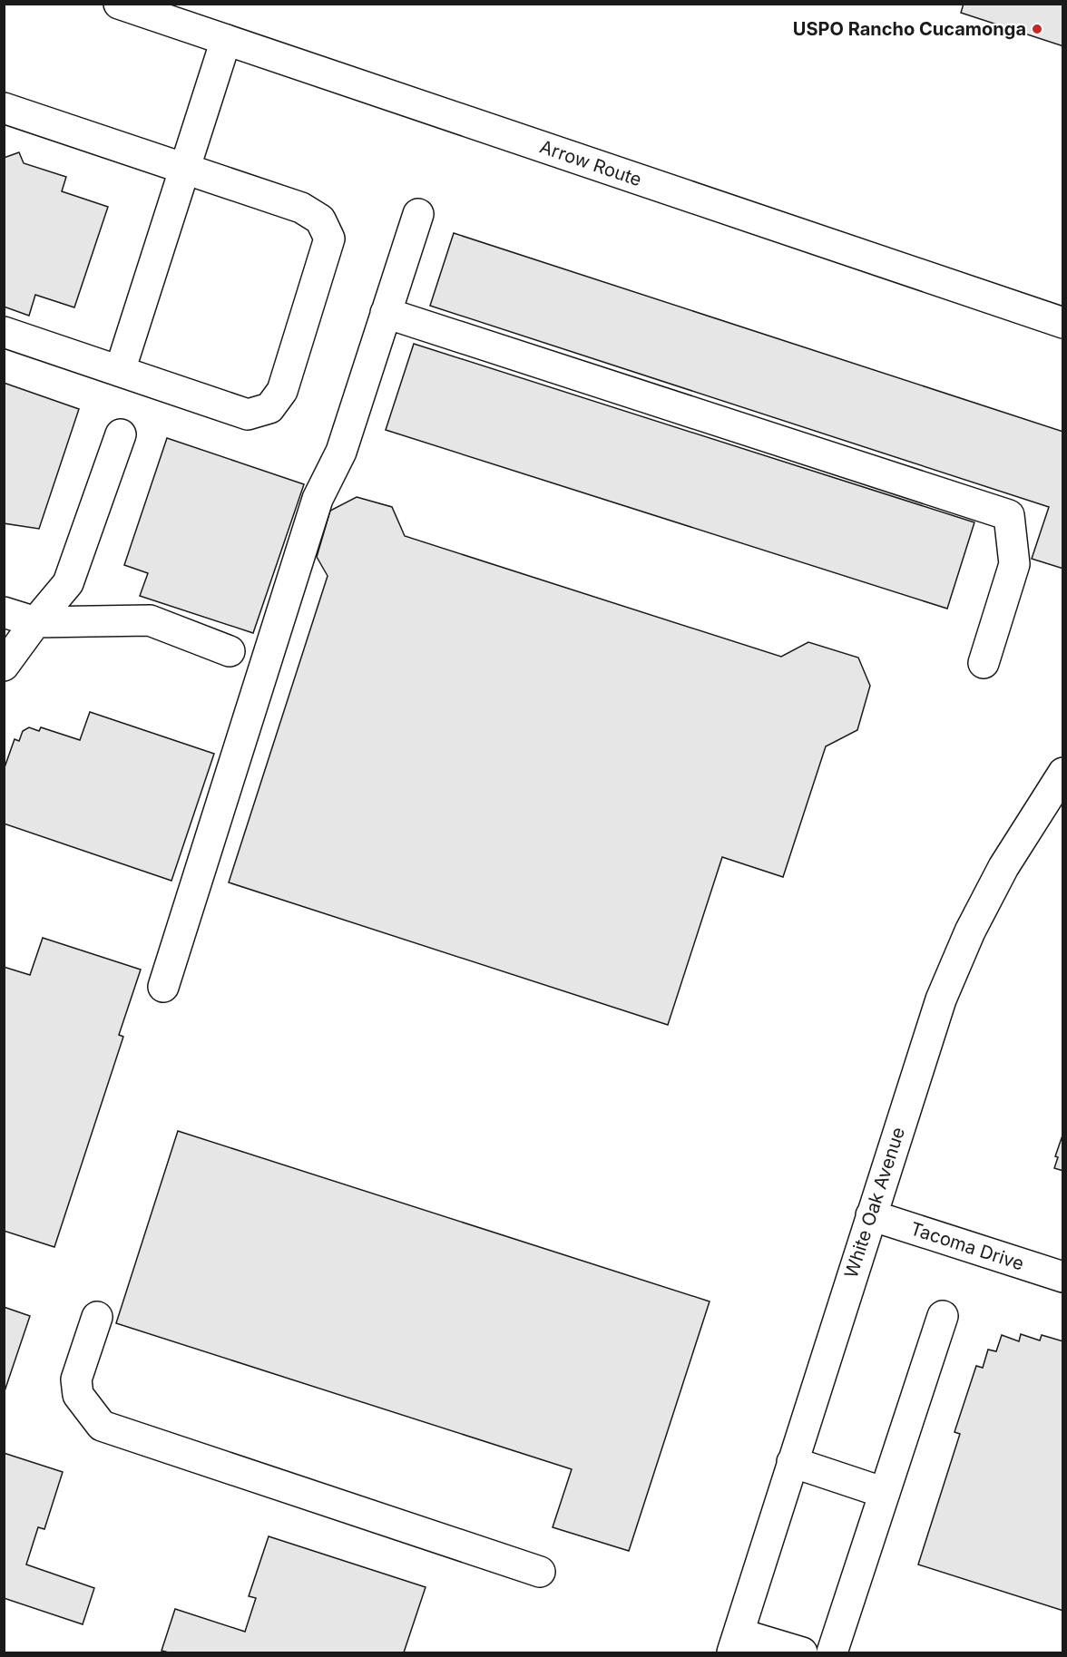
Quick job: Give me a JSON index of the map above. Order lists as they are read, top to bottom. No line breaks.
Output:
{"streets":{"street":["Arrow Route","White Oak Avenue","Tacoma Drive"]},"crossings":[["White Oak Avenue","Tacoma Drive"]],"places":["USPO Rancho Cucamonga"]}
